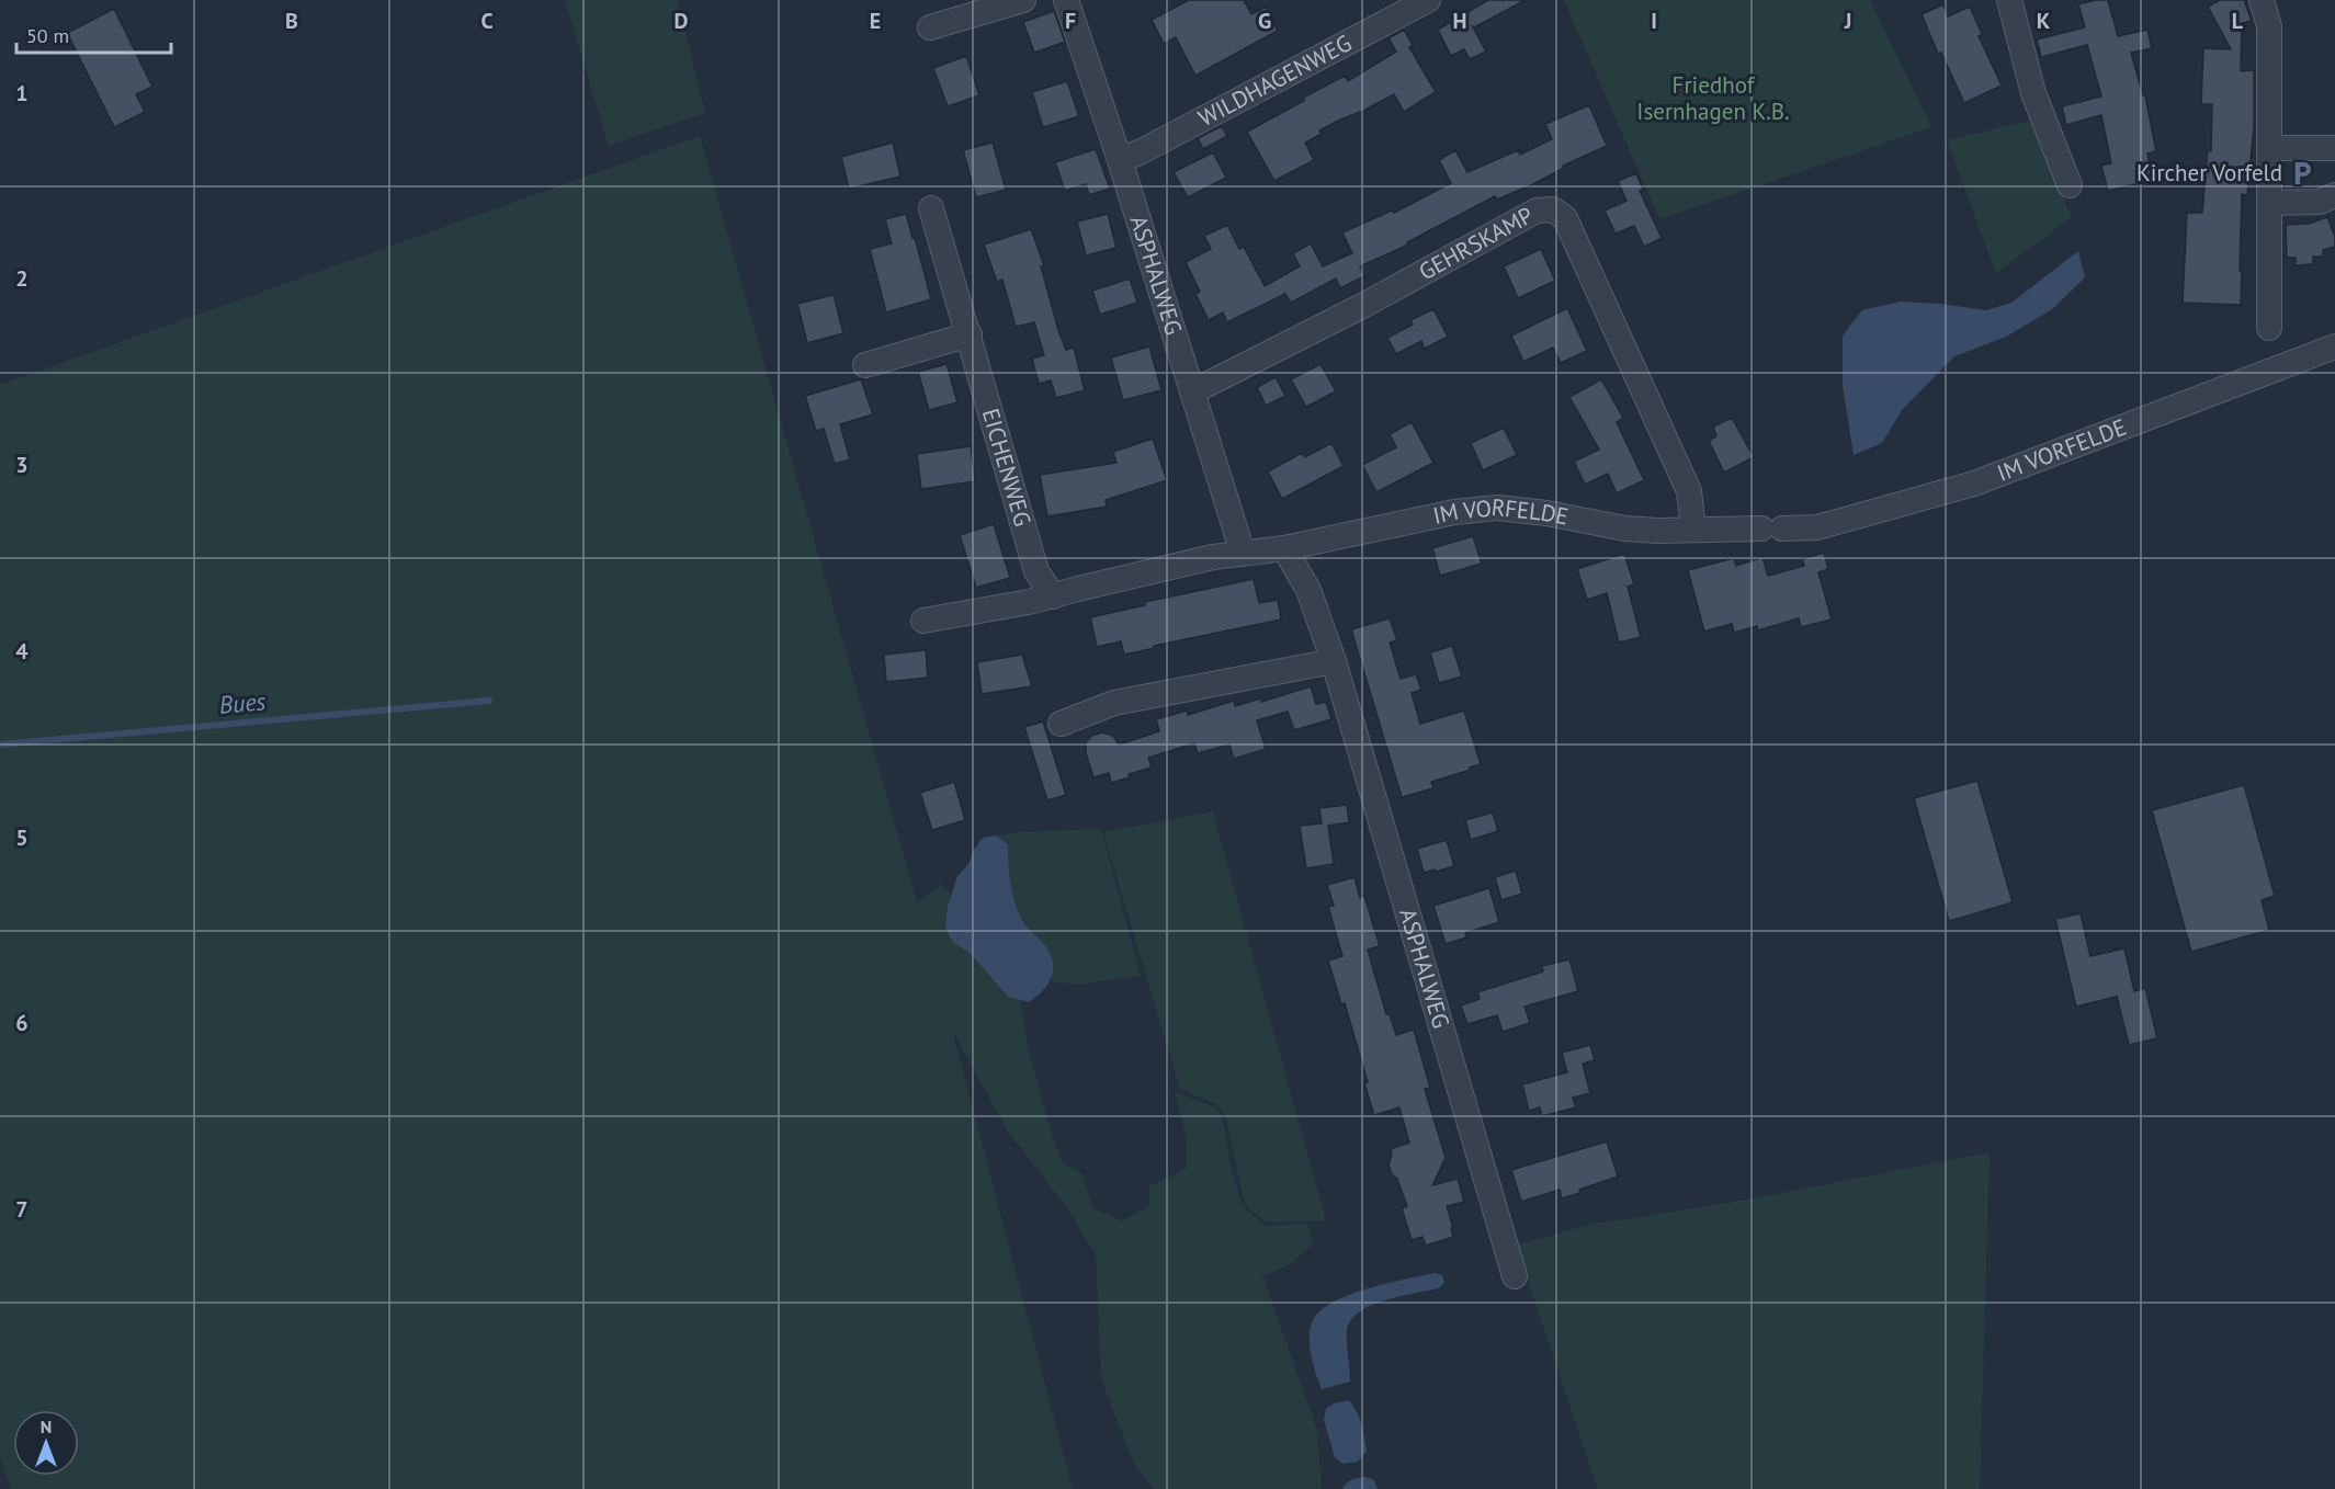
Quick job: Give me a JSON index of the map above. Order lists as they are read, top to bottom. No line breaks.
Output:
{"streets":{"street":["WILDHAGENWEG","GEHRSKAMP","ASPHALWEG","IM VORFELDE","EICHENWEG"]},"crossings":[["WILDHAGENWEG","ASPHALWEG"],["GEHRSKAMP","ASPHALWEG"],["GEHRSKAMP","IM VORFELDE"],["ASPHALWEG","IM VORFELDE"]],"water":["Bues"],"parks":["Friedhof Isernhagen K.B."],"places":{"parking":["Kircher Vorfeld"]},"scale_bar":"50 m","north":"top","grid":{"columns":["B","C","D","E","F","G","H","I","J","K","L"],"rows":["1","2","3","4","5","6","7"]}}
